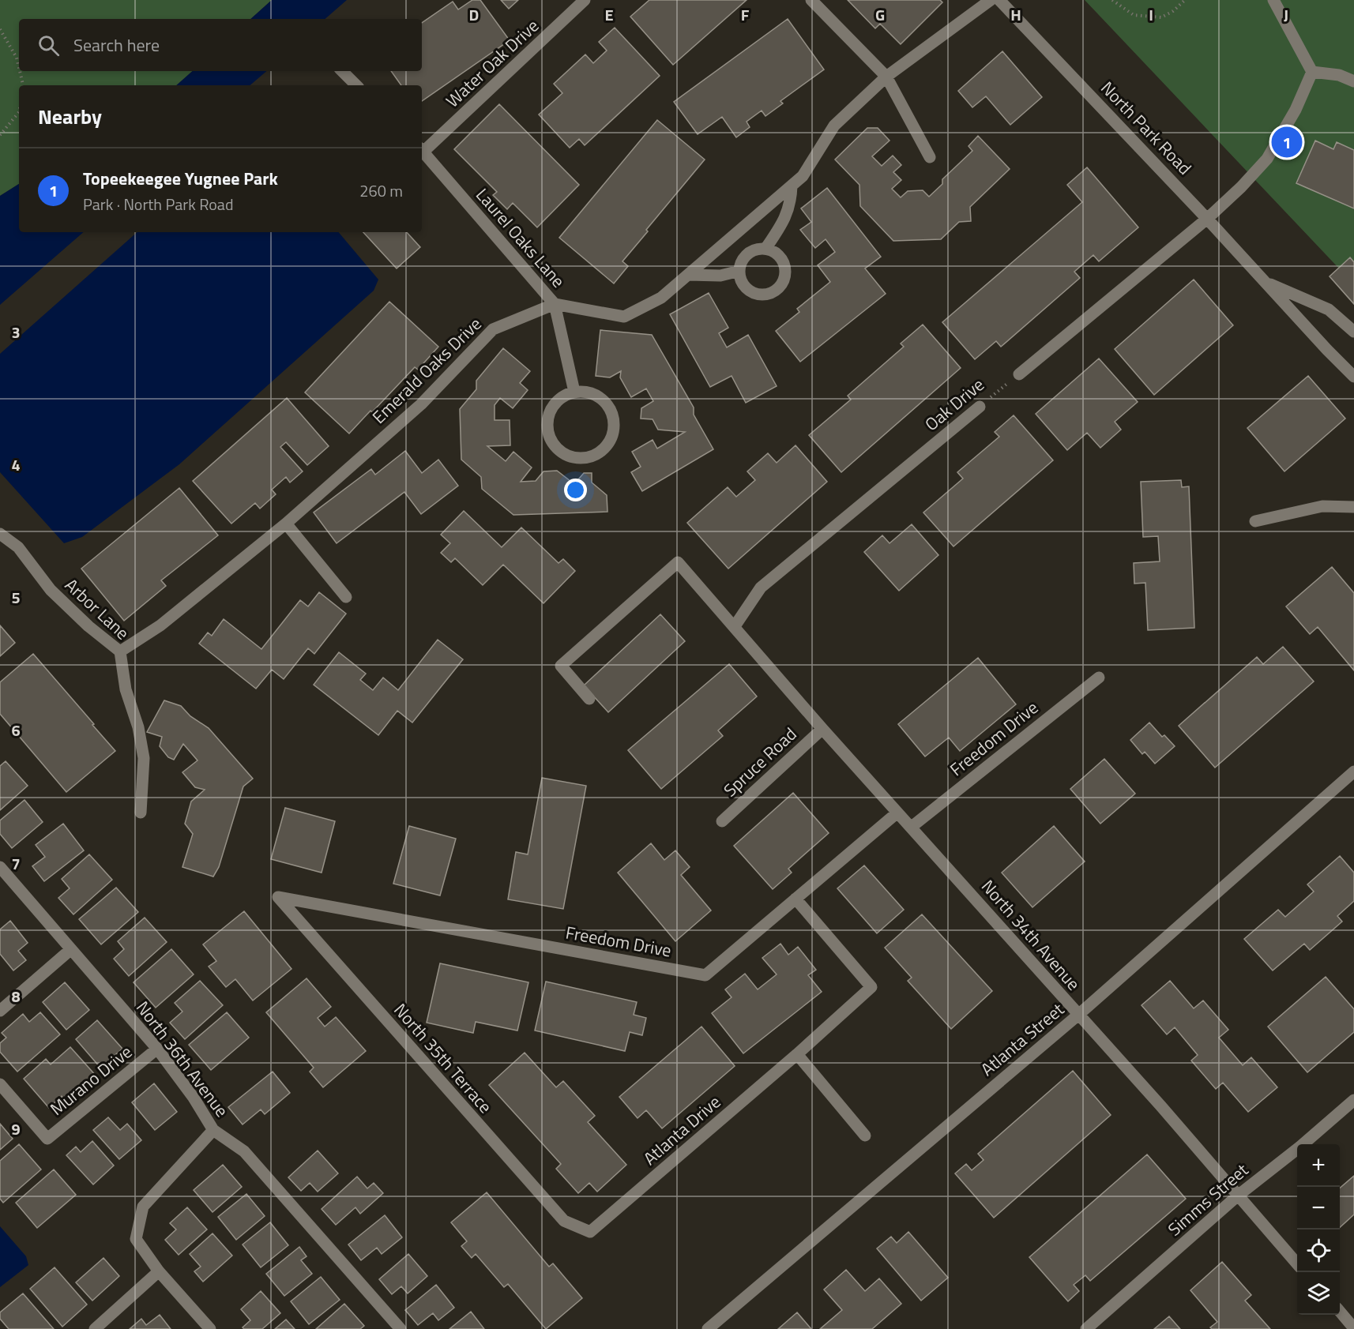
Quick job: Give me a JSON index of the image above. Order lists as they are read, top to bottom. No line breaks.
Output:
{"streets":{"street":["Water Oak Drive","North Park Road","Laurel Oaks Lane","Emerald Oaks Drive","Oak Drive","Arbor Lane","Freedom Drive","Spruce Road","North 34th Avenue","Atlanta Street","North 35th Terrace","North 36th Avenue","Murano Drive","Atlanta Drive","Simms Street"]},"crossings":[["Water Oak Drive","Laurel Oaks Lane"],["Laurel Oaks Lane","Emerald Oaks Drive"],["Emerald Oaks Drive","Arbor Lane"],["Oak Drive","North 34th Avenue"],["Freedom Drive","North 34th Avenue"],["Freedom Drive","North 35th Terrace"],["Freedom Drive","Atlanta Drive"],["Spruce Road","North 34th Avenue"],["North 34th Avenue","Atlanta Street"],["North 34th Avenue","Simms Street"],["North 35th Terrace","Atlanta Drive"],["North 36th Avenue","Murano Drive"]],"page":{"search":"Search here","heading":"Nearby","pins":"1","list":[{"mark":"1","name":"Topeekeegee Yugnee Park","note":"Park · North Park Road","value":"260 m"}],"map_buttons":["+","−"]},"grid":{"columns":["D","E","F","G","H","I","J"],"rows":["3","4","5","6","7","8","9"]}}
